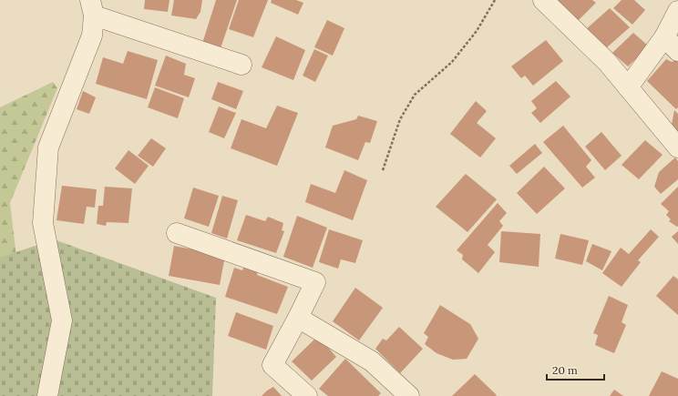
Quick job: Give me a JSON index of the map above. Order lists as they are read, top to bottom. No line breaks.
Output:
{"scale_bar":"20 m"}
